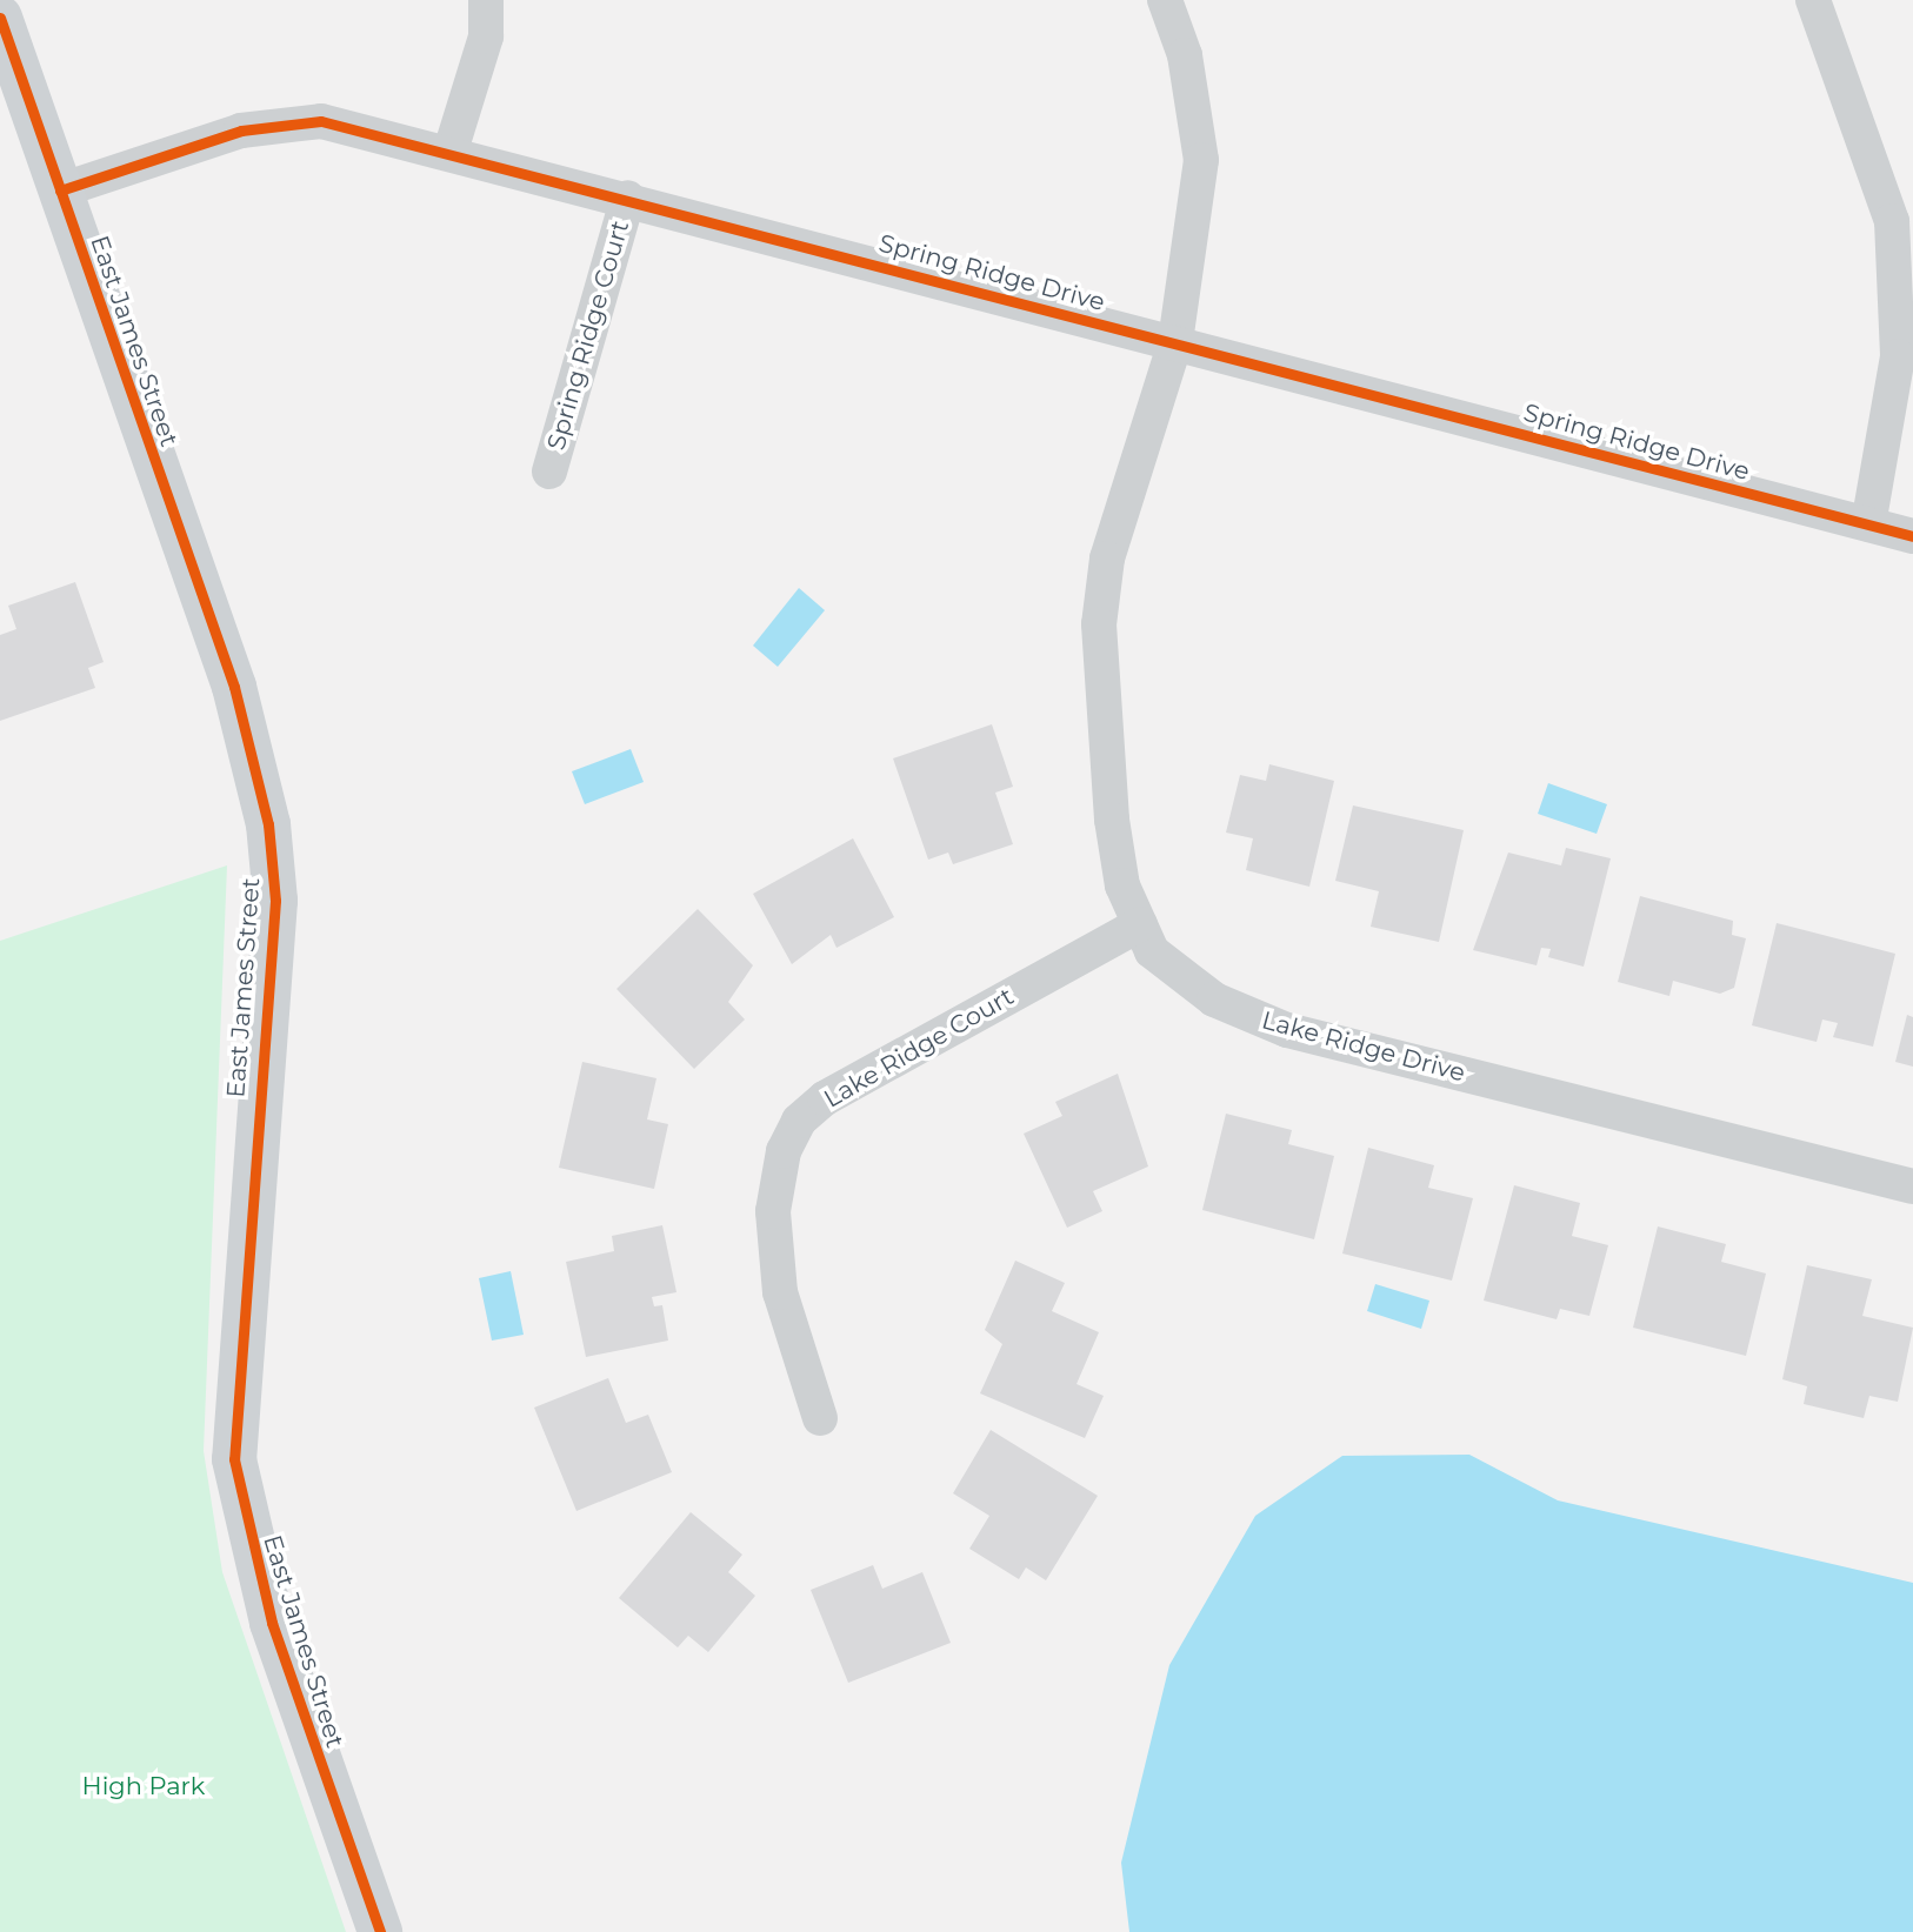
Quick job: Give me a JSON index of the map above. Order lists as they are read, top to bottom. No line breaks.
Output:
{"streets":{"street":["Spring Ridge Drive","Spring Ridge Court","East James Street","Lake Ridge Drive","Lake Ridge Court"]},"crossings":[["Spring Ridge Drive","Spring Ridge Court"],["Spring Ridge Drive","East James Street"],["Spring Ridge Drive","Lake Ridge Drive"],["Lake Ridge Drive","Lake Ridge Court"]],"parks":["High Park"]}
